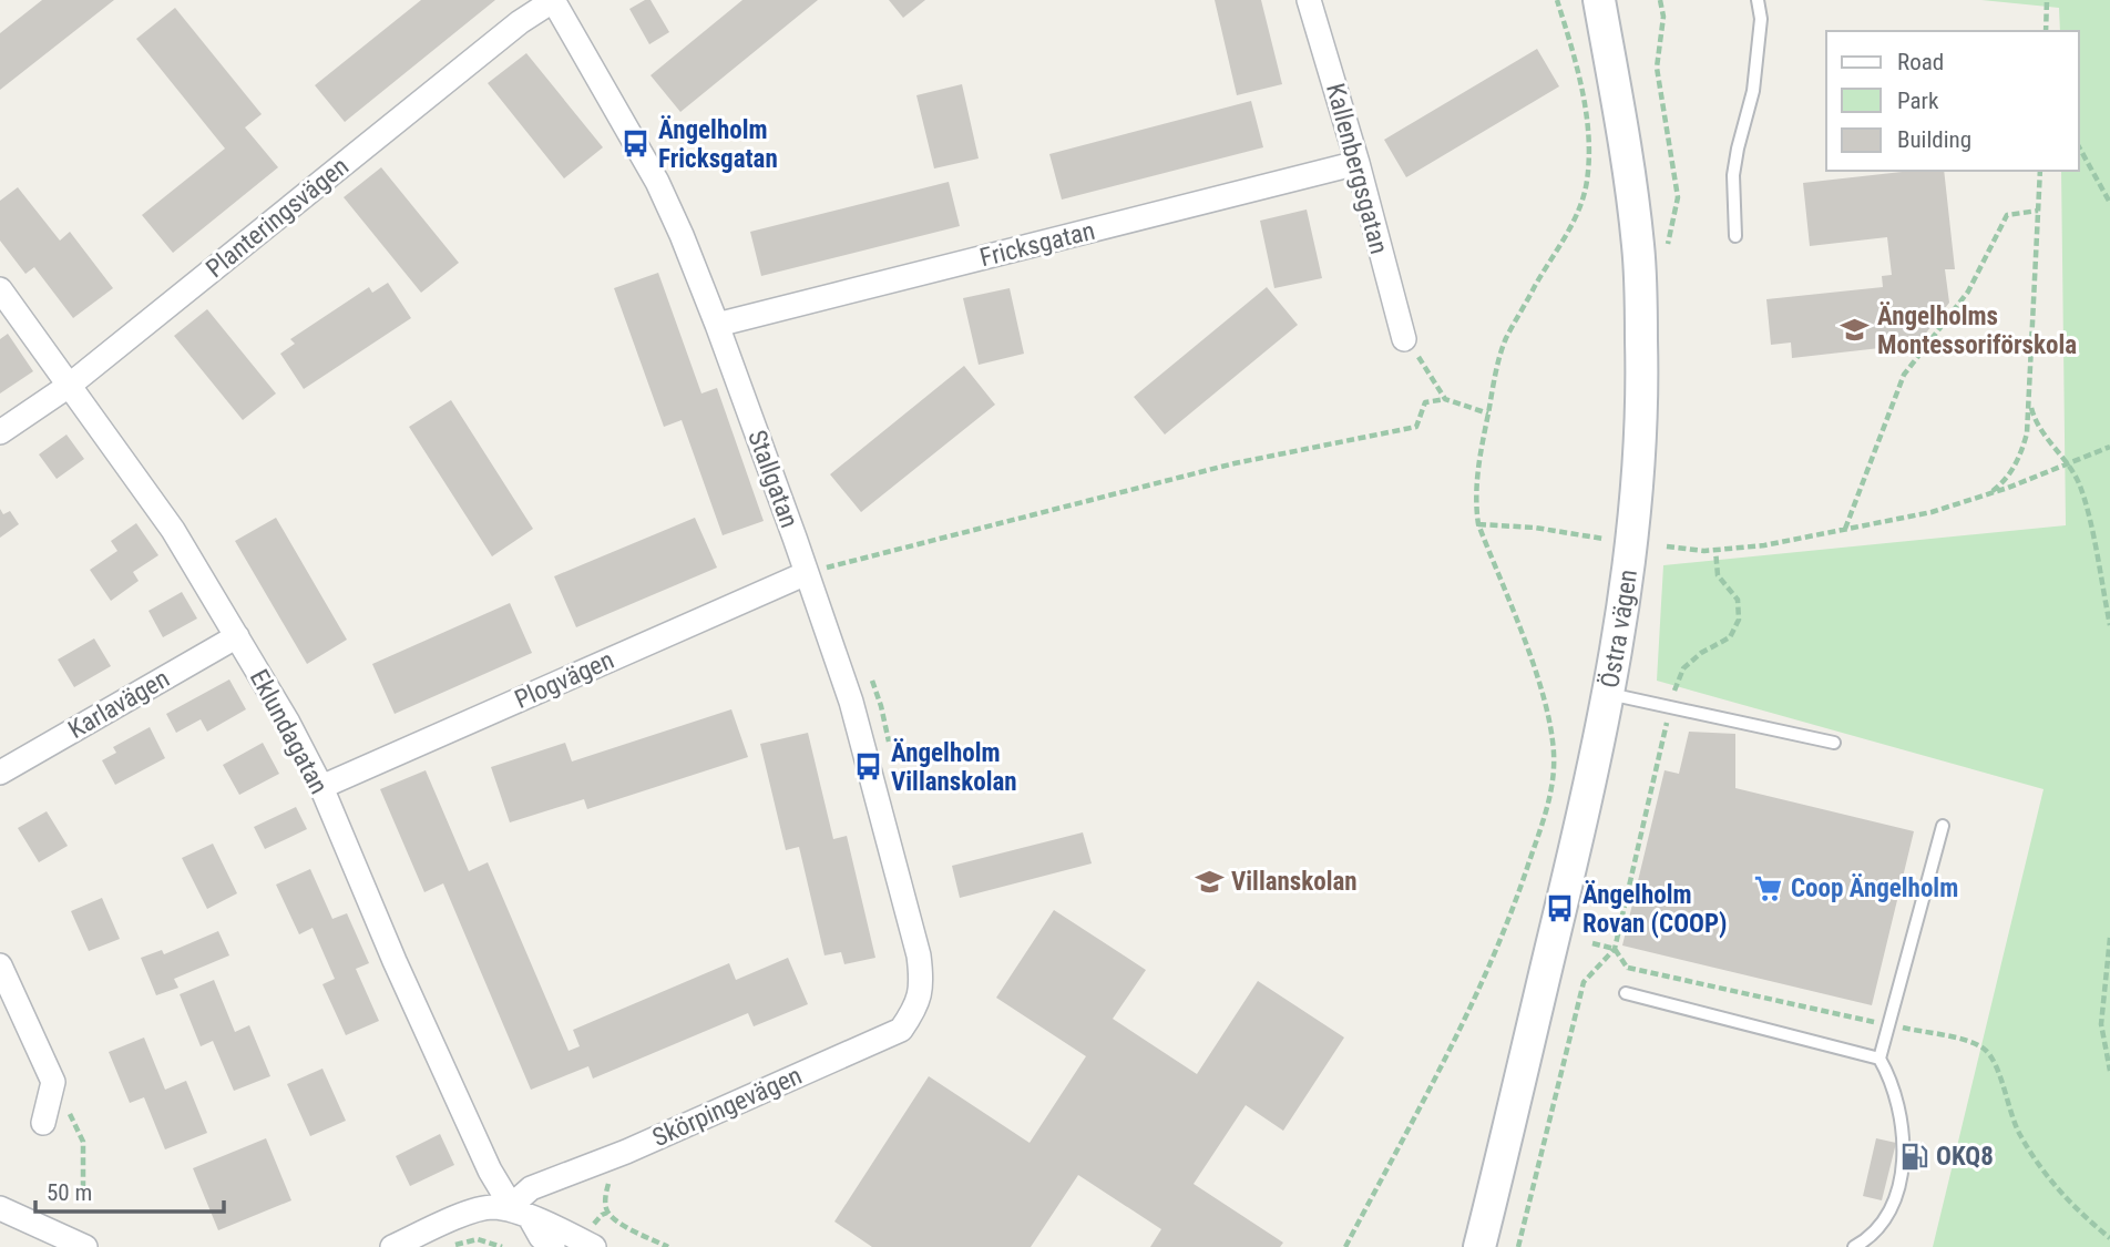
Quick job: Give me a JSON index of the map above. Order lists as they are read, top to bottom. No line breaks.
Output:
{"streets":{"main road":["Östra vägen"],"street":["Kallenbergsgatan","Planteringsvägen","Fricksgatan","Stallgatan","Plogvägen","Karlavägen","Eklundagatan","Skörpingevägen"]},"crossings":[["Kallenbergsgatan","Fricksgatan"],["Planteringsvägen","Stallgatan"],["Planteringsvägen","Eklundagatan"],["Fricksgatan","Stallgatan"],["Stallgatan","Plogvägen"],["Stallgatan","Skörpingevägen"],["Plogvägen","Eklundagatan"],["Karlavägen","Eklundagatan"],["Eklundagatan","Skörpingevägen"]],"places":{"bus stop":["Ängelholm Fricksgatan","Ängelholm Villanskolan","Ängelholm Rovan (COOP)"],"school or university":["Ängelholms Montessoriförskola","Villanskolan"],"supermarket":["Coop Ängelholm"],"fuel station":["OKQ8"]},"legend":["Road","Park","Building"],"scale_bar":"50 m"}
